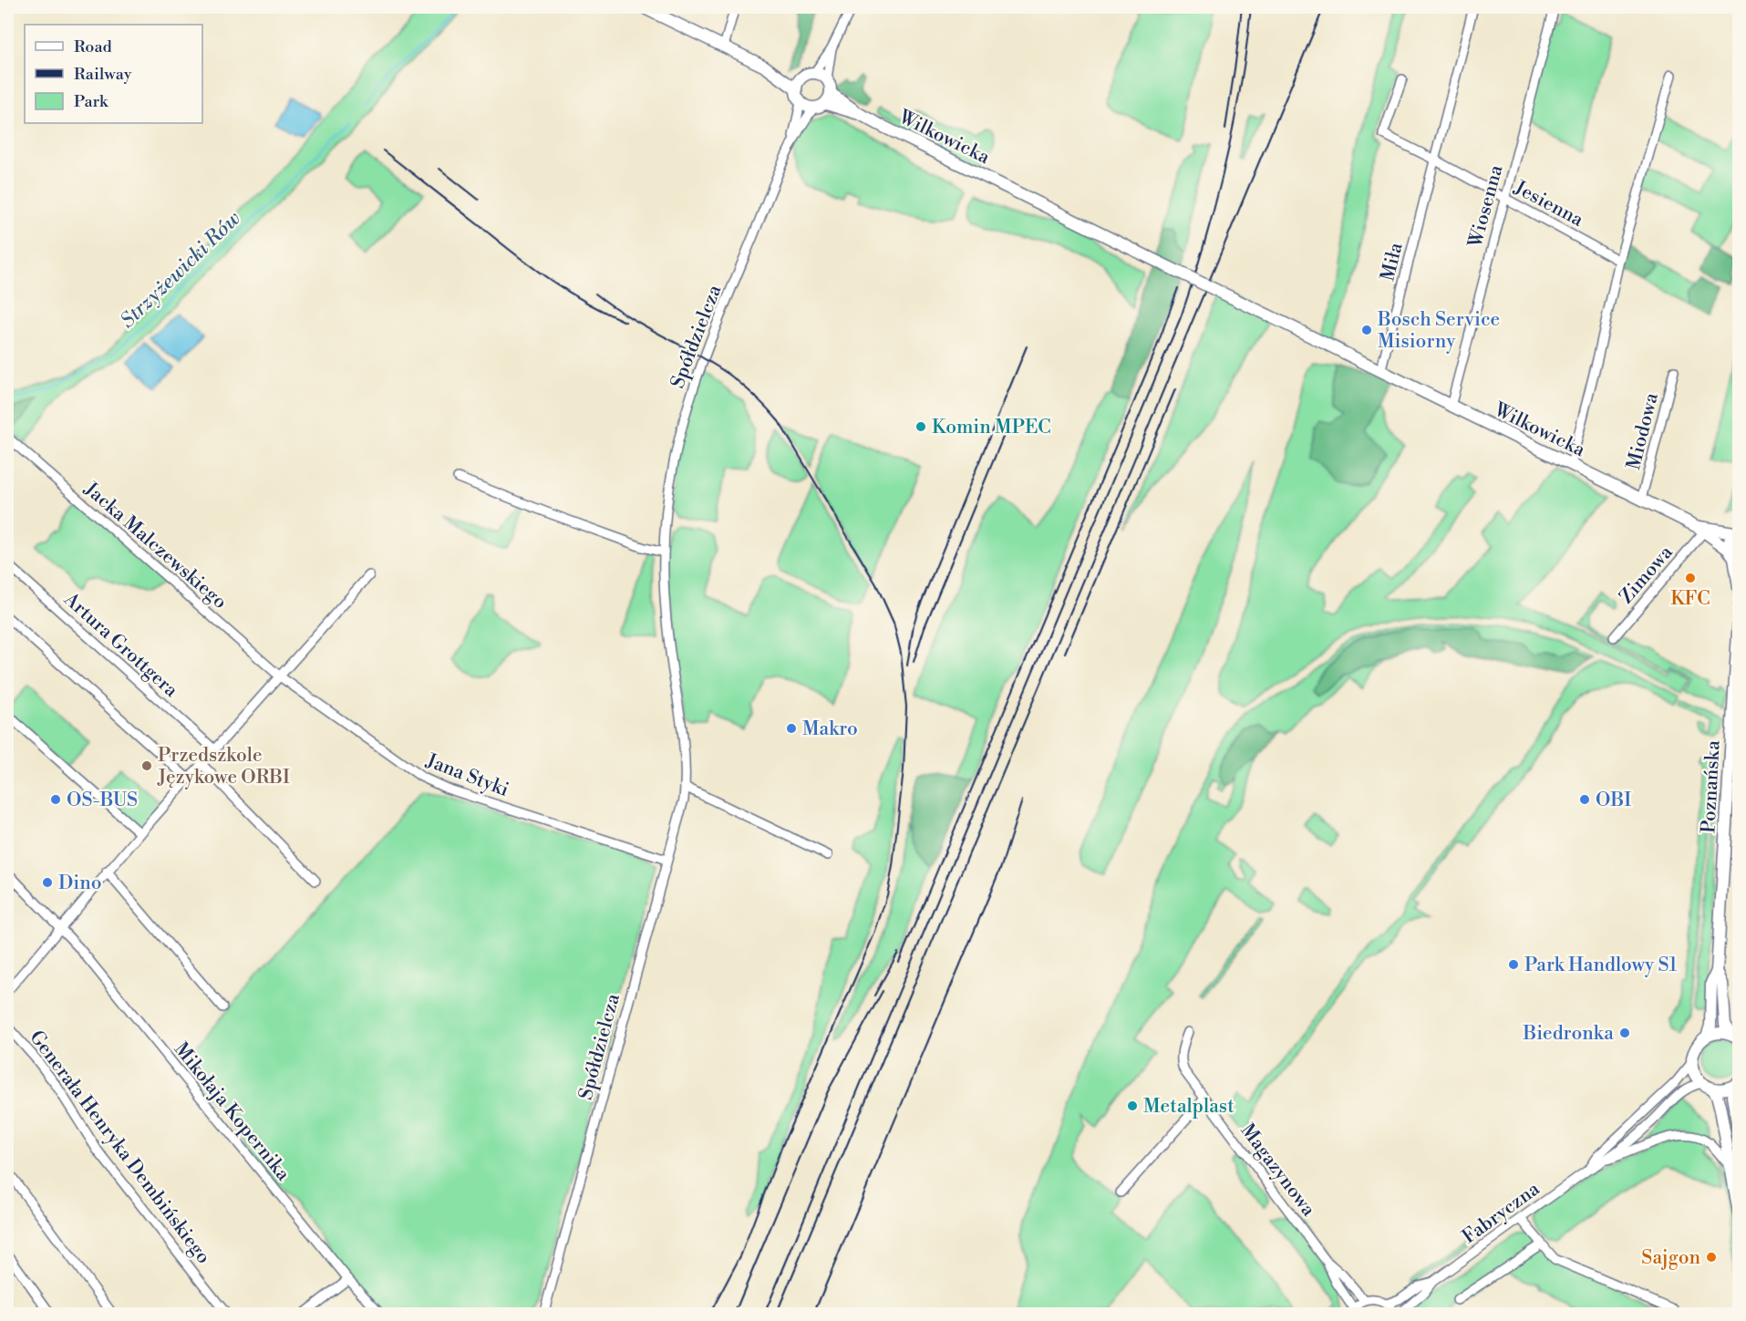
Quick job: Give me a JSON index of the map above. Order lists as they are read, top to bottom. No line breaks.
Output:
{"streets":{"main road":["Wilkowicka","Poznańska"],"street":["Jesienna","Wiosenna","Miła","Spółdzielcza","Miodowa","Jacka Malczewskiego","Zimowa","Artura Grottgera","Jana Styki","Mikołaja Kopernika","Generała Henryka Dembińskiego","Magazynowa","Fabryczna"]},"crossings":[["Wilkowicka","Wiosenna"],["Wilkowicka","Miła"],["Wilkowicka","Spółdzielcza"],["Wilkowicka","Miodowa"],["Wilkowicka","Zimowa"],["Jesienna","Wiosenna"],["Jesienna","Miła"],["Spółdzielcza","Jana Styki"],["Jacka Malczewskiego","Jana Styki"]],"water":["Strzyżewicki Rów"],"places":["Bosch Service Misiorny","Komin MPEC","KFC","Makro","Przedszkole Językowe ORBI","OS-BUS","OBI","Dino","Park Handlowy S1","Biedronka","Metalplast","Sajgon"],"legend":["Road","Railway","Park"]}
